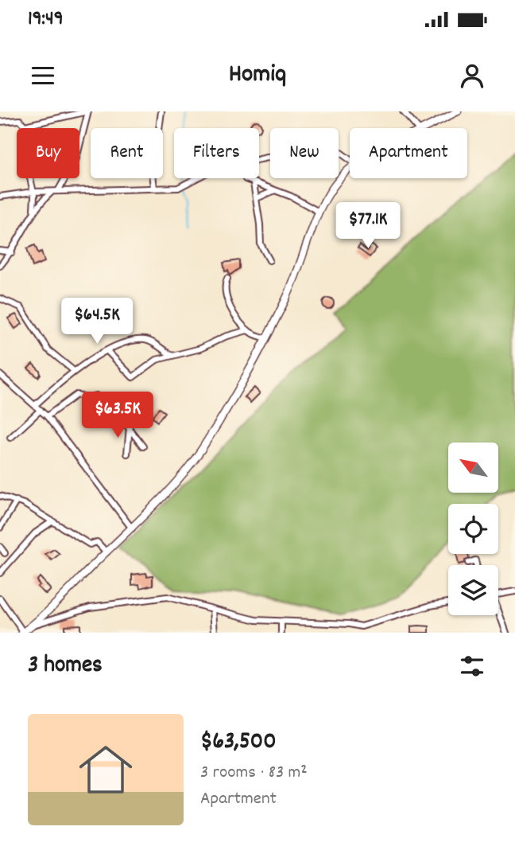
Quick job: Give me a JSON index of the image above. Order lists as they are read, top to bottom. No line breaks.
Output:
{"north":"top left","page":{"status":"19:49","header":"Homiq","chip":["Buy","Rent","Filters","New","Apartment"],"price":["$77.1K","$64.5K","$63.5K"],"heading":"3 homes","list":[{"name":"$63,500","note":"3 rooms · 83 m² · Apartment"}]}}
